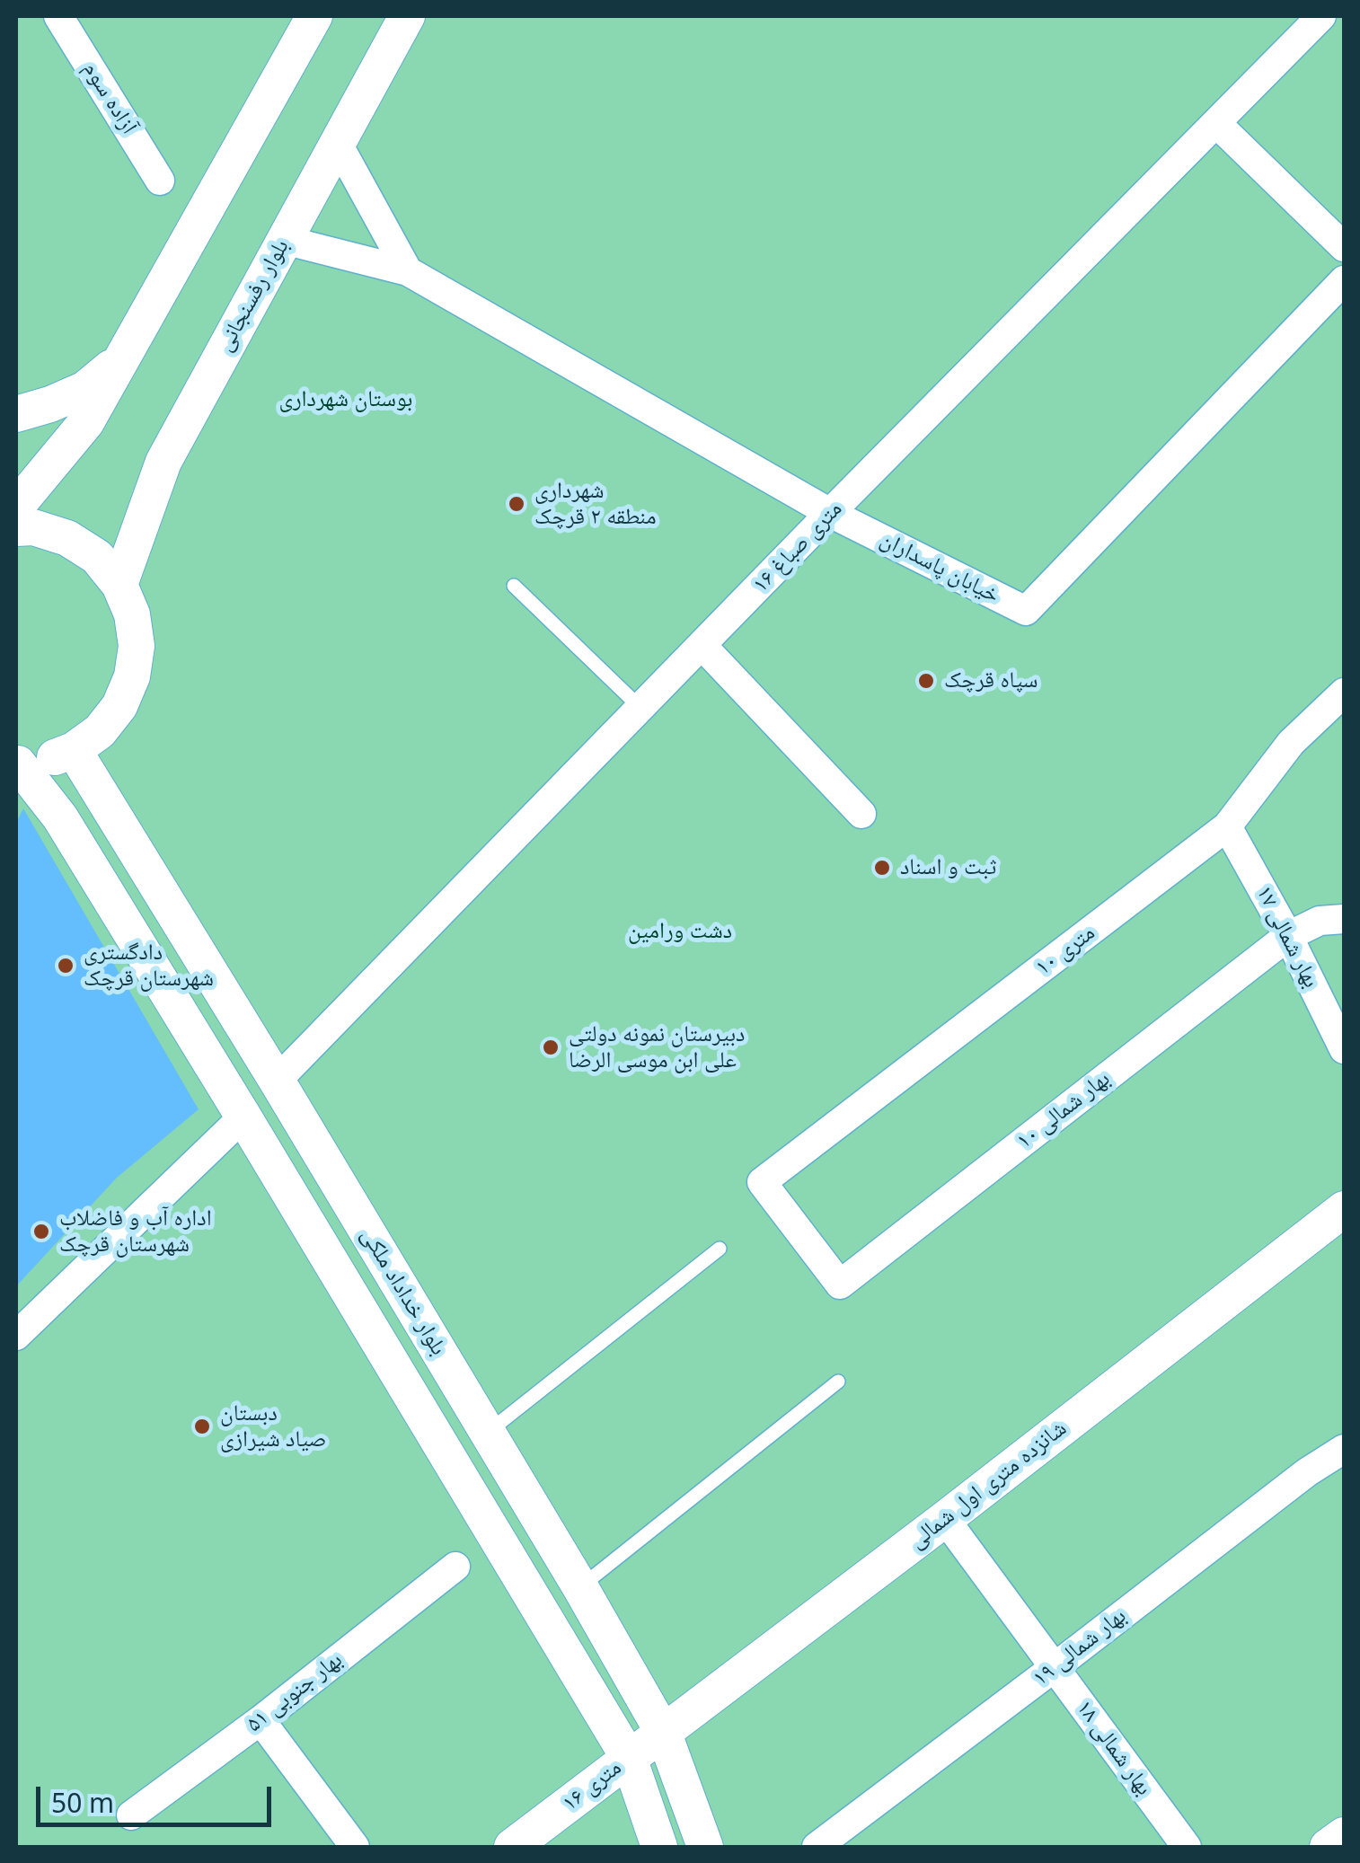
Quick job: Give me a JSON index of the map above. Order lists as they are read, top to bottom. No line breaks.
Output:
{"streets":{"street":["آزاده سوم","بلوار رفسنجانی","۱۶ متری صباغ","خیابان پاسداران","بهار شمالی ۱۷","۱۰ متری","بهار شمالی ۱۰","بلوار خداداد ملکی","شانزده متری اول شمالی","بهار شمالی ۱۹","بهار جنوبی ۵۱","بهار شمالی ۱۸","۱۶ متری"]},"crossings":[["بلوار رفسنجانی","خیابان پاسداران"],["۱۶ متری صباغ","خیابان پاسداران"],["۱۶ متری صباغ","بلوار خداداد ملکی"],["بهار شمالی ۱۷","۱۰ متری"],["بهار شمالی ۱۷","بهار شمالی ۱۰"],["۱۰ متری","بهار شمالی ۱۰"],["بلوار خداداد ملکی","شانزده متری اول شمالی"],["بلوار خداداد ملکی","۱۶ متری"],["شانزده متری اول شمالی","بهار شمالی ۱۸"],["شانزده متری اول شمالی","۱۶ متری"],["بهار شمالی ۱۹","بهار شمالی ۱۸"]],"parks":["بوستان شهرداری","دشت ورامین"],"places":["شهرداری منطقه ۲ قرچک","سپاه قرچک","ثبت و اسناد","دادگستری شهرستان قرچک","دبیرستان نمونه دولتی علی ابن موسی الرضا","اداره آب و فاضلاب شهرستان قرچک","دبستان صیاد شیرازی"],"scale_bar":"50 m"}
